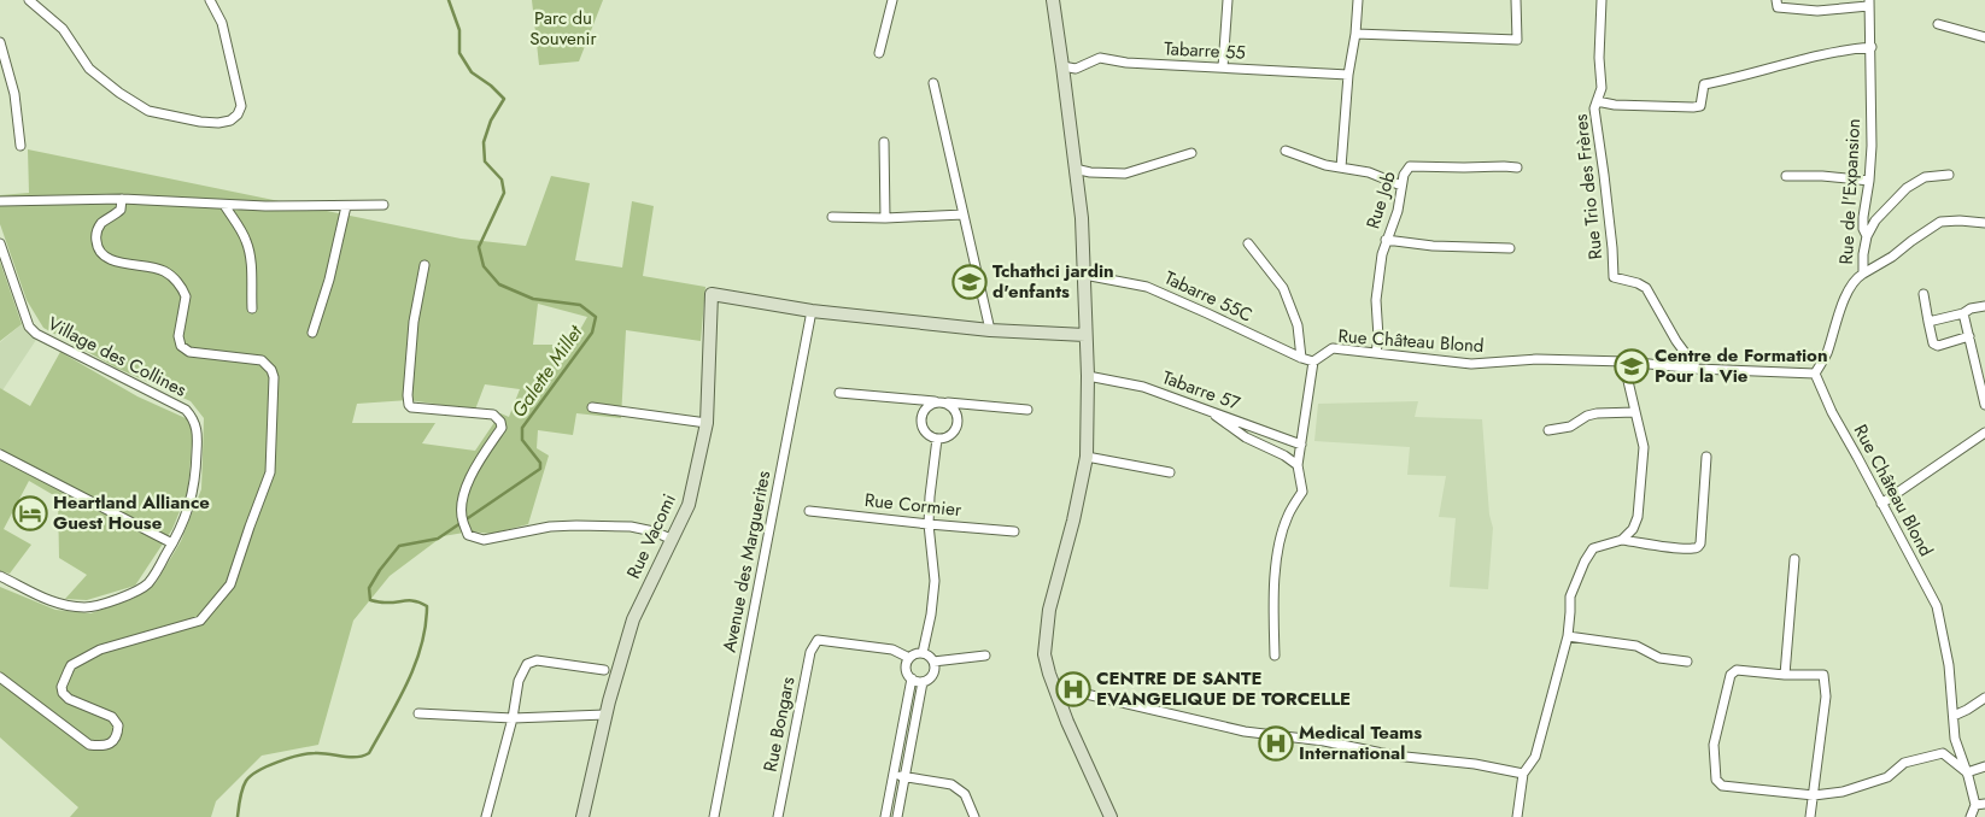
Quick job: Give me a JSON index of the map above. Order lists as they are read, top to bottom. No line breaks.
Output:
{"streets":{"street":["Tabarre 55","Rue Trio des Frères","Rue de l'Expansion","Rue Job","Tabarre 55C","Rue Château Blond","Village des Collines","Tabarre 57","Rue Cormier","Rue Vacomi","Avenue des Marguerites","Rue Bongars"]},"crossings":[["Rue Trio des Frères","Rue Château Blond"],["Rue de l'Expansion","Rue Château Blond"],["Rue Job","Rue Château Blond"],["Tabarre 55C","Rue Château Blond"],["Rue Vacomi","Avenue des Marguerites"]],"water":["Galette Millet"],"parks":["Parc du Souvenir"],"places":{"school or university":["Tchathci jardin d'enfants","Centre de Formation Pour la Vie"],"hotel":["Heartland Alliance Guest House"],"hospital":["CENTRE DE SANTE EVANGELIQUE DE TORCELLE","Medical Teams International"]}}
